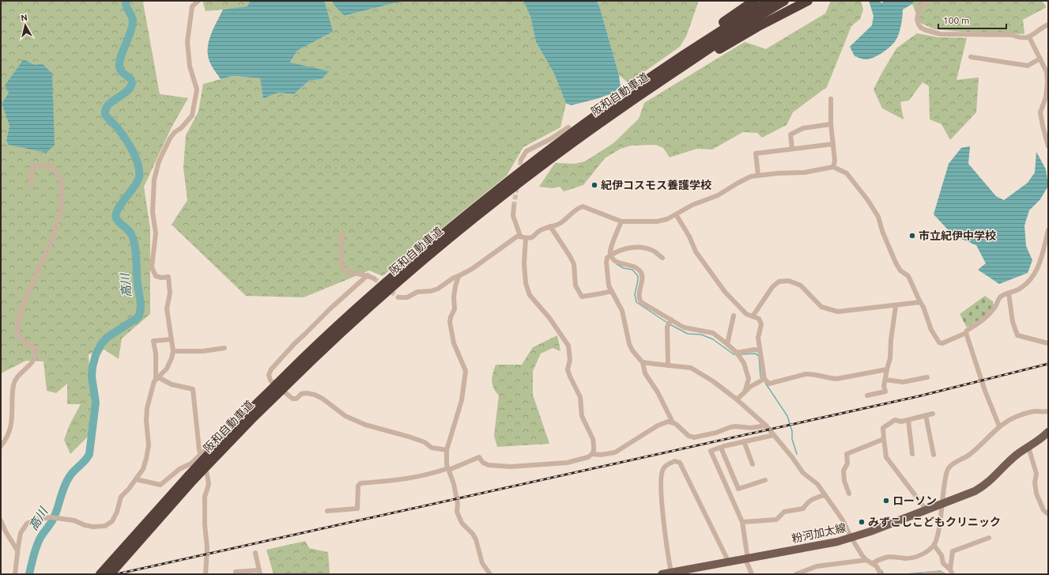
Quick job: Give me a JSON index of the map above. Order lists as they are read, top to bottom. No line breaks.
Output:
{"streets":{"highway":["阪和自動車道"],"main road":["粉河加太線"]},"water":["高川"],"places":["紀伊コスモス養護学校","市立紀伊中学校","ローソン","みずこしこどもクリニック"],"scale_bar":"100 m","north":"top"}
